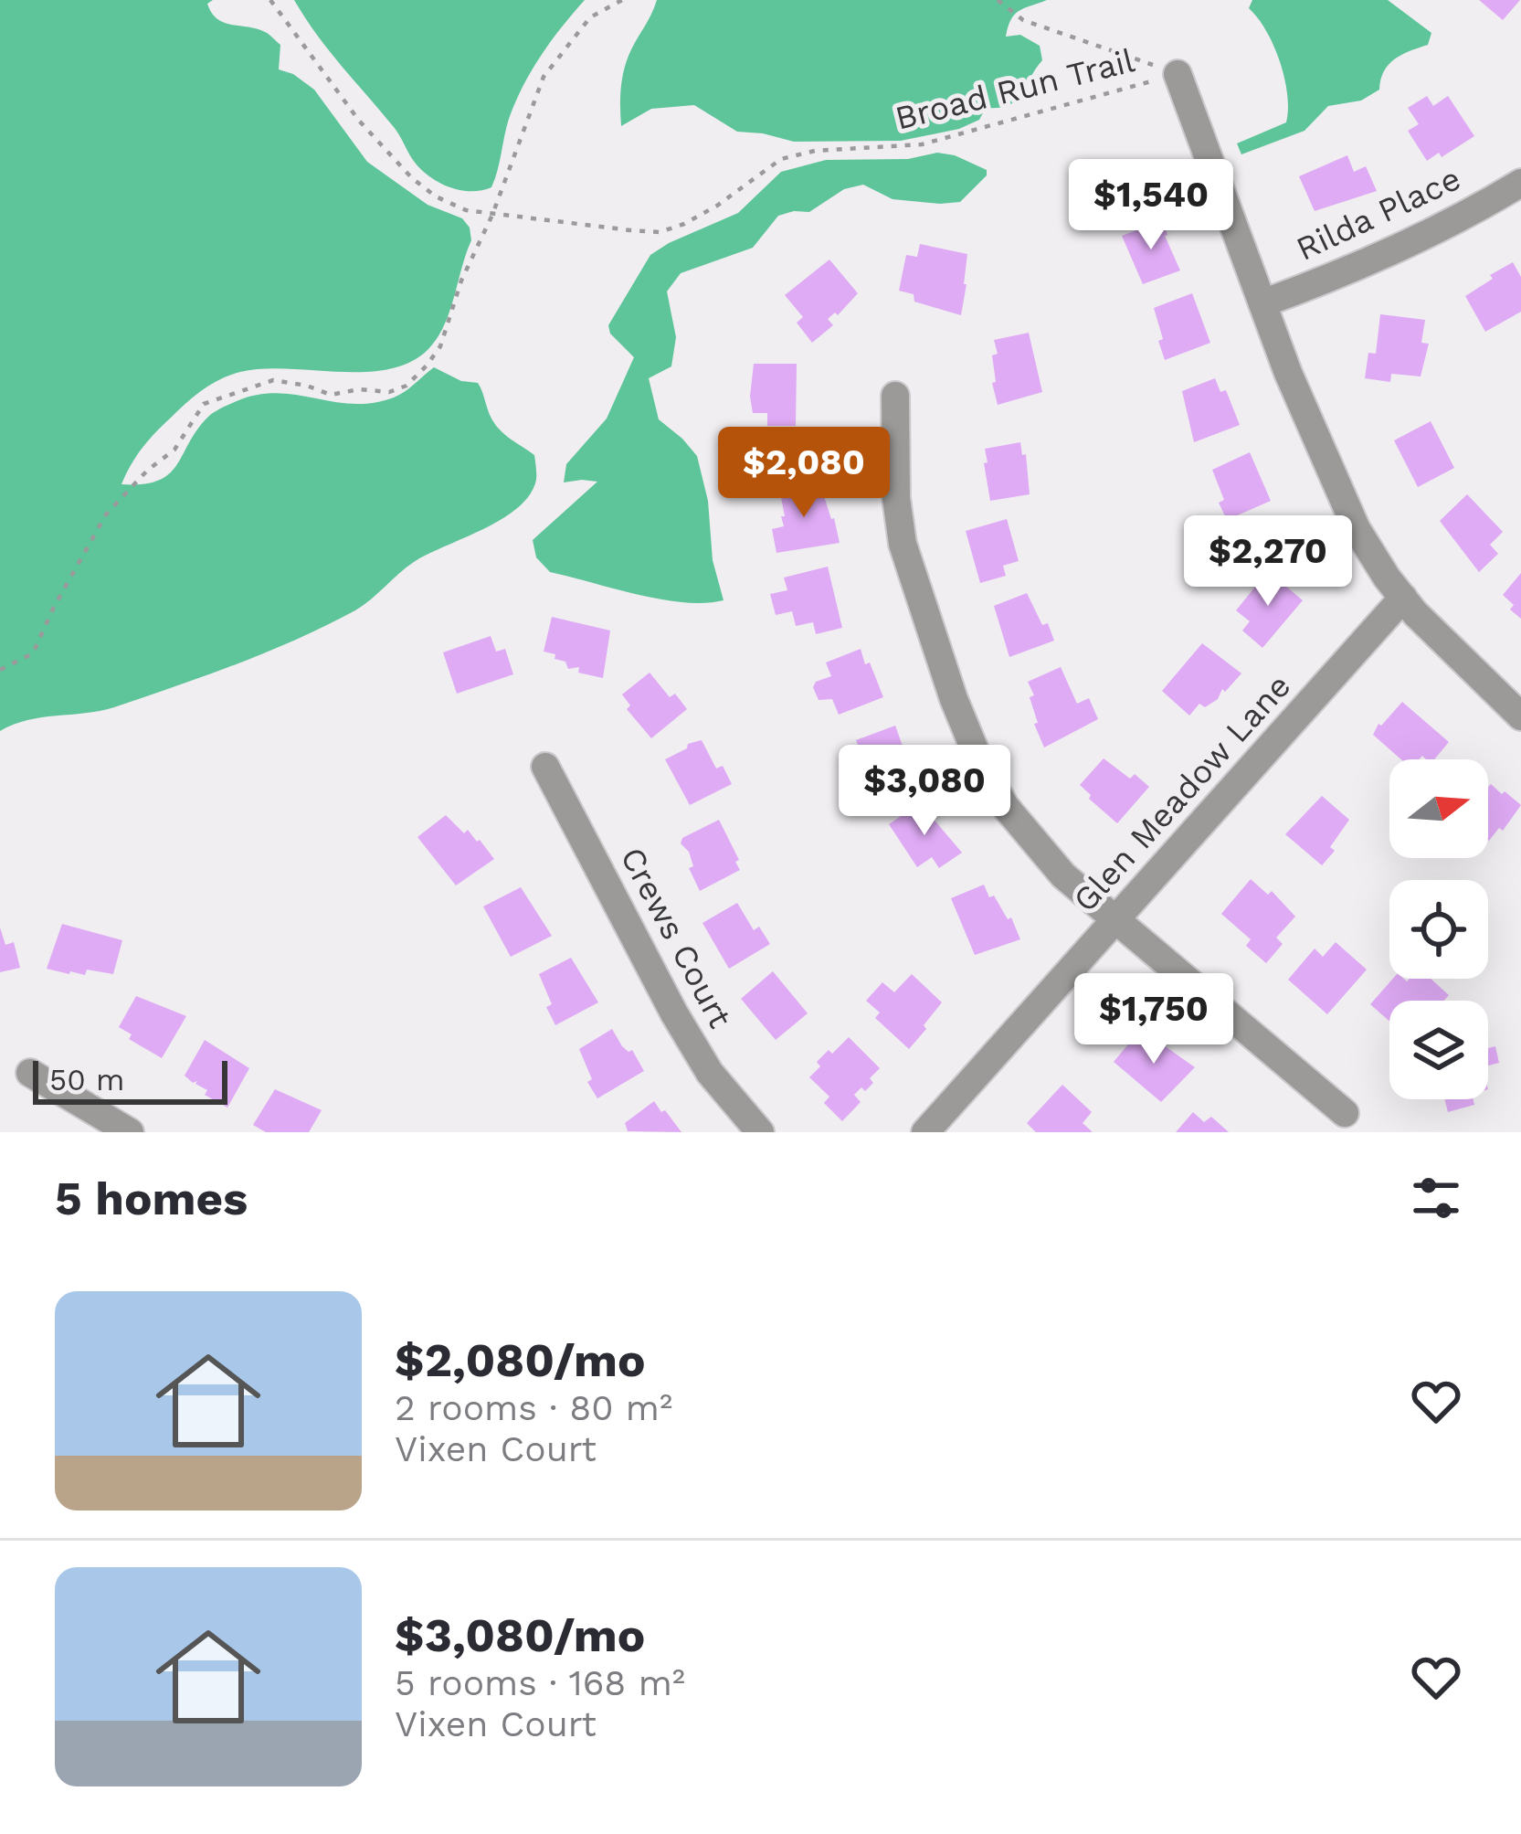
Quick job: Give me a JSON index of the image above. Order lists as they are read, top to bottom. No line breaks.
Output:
{"streets":{"street":["Rilda Place","Glen Meadow Lane","Crews Court"],"path":["Broad Run Trail"]},"scale_bar":"50 m","north":"right","page":{"price":["$1,540","$2,080","$2,270","$3,080","$1,750"],"scale":"50 m","heading":"5 homes","list":[{"name":"$2,080/mo","note":"2 rooms · 80 m² · Vixen Court"},{"name":"$3,080/mo","note":"5 rooms · 168 m² · Vixen Court"}]}}
